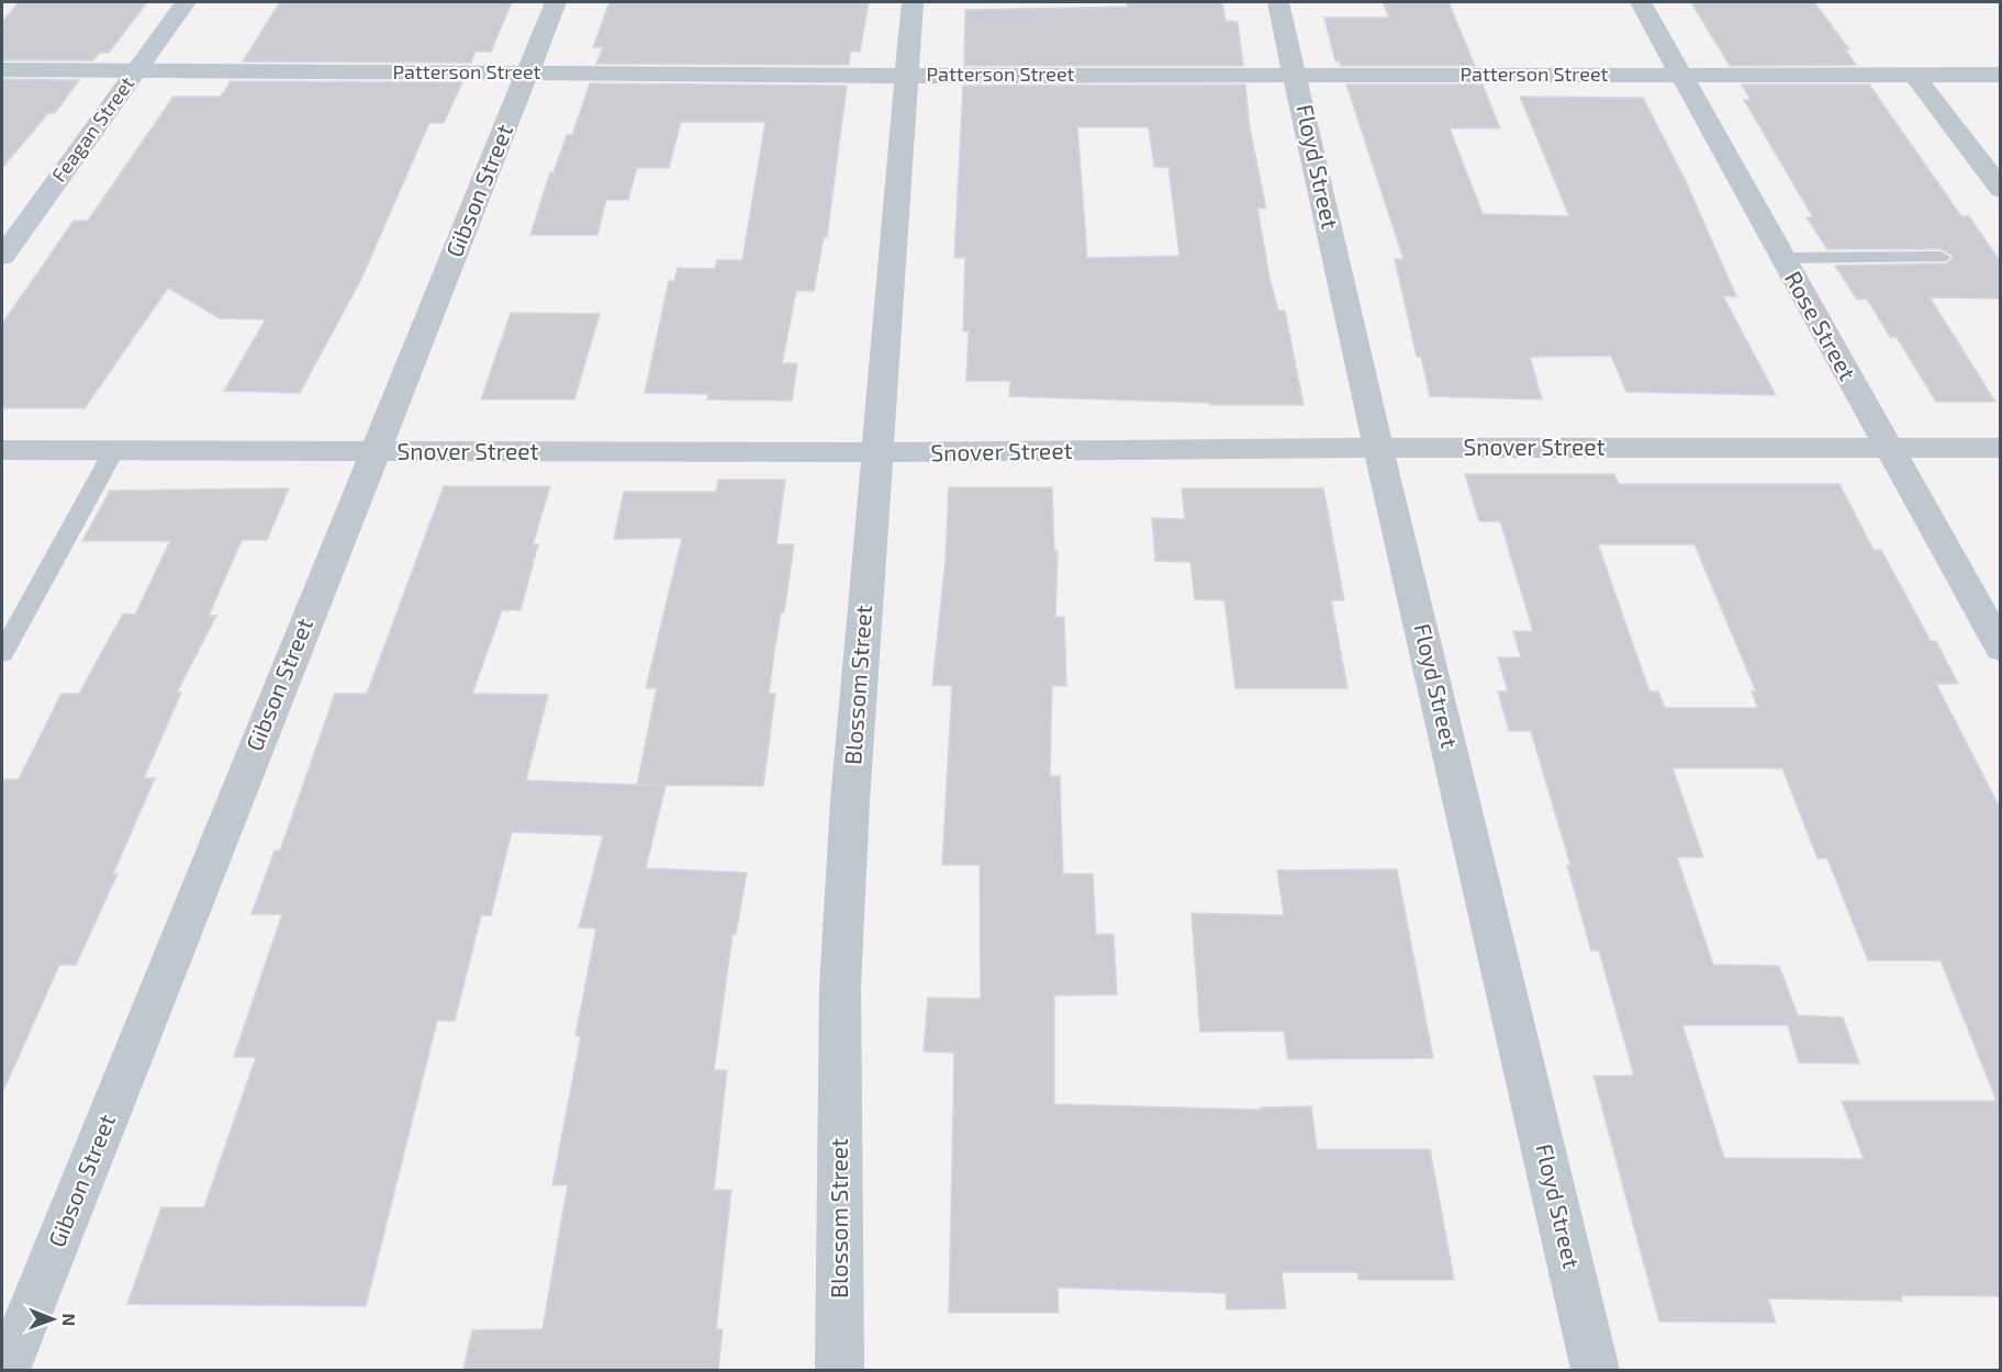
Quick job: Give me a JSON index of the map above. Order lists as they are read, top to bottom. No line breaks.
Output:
{"streets":{"street":["Patterson Street","Feagan Street","Floyd Street","Gibson Street","Rose Street","Snover Street","Blossom Street"]},"crossings":[["Patterson Street","Feagan Street"],["Patterson Street","Floyd Street"],["Patterson Street","Gibson Street"],["Patterson Street","Rose Street"],["Patterson Street","Blossom Street"],["Floyd Street","Snover Street"],["Gibson Street","Snover Street"],["Rose Street","Snover Street"],["Snover Street","Blossom Street"]],"north":"right"}
